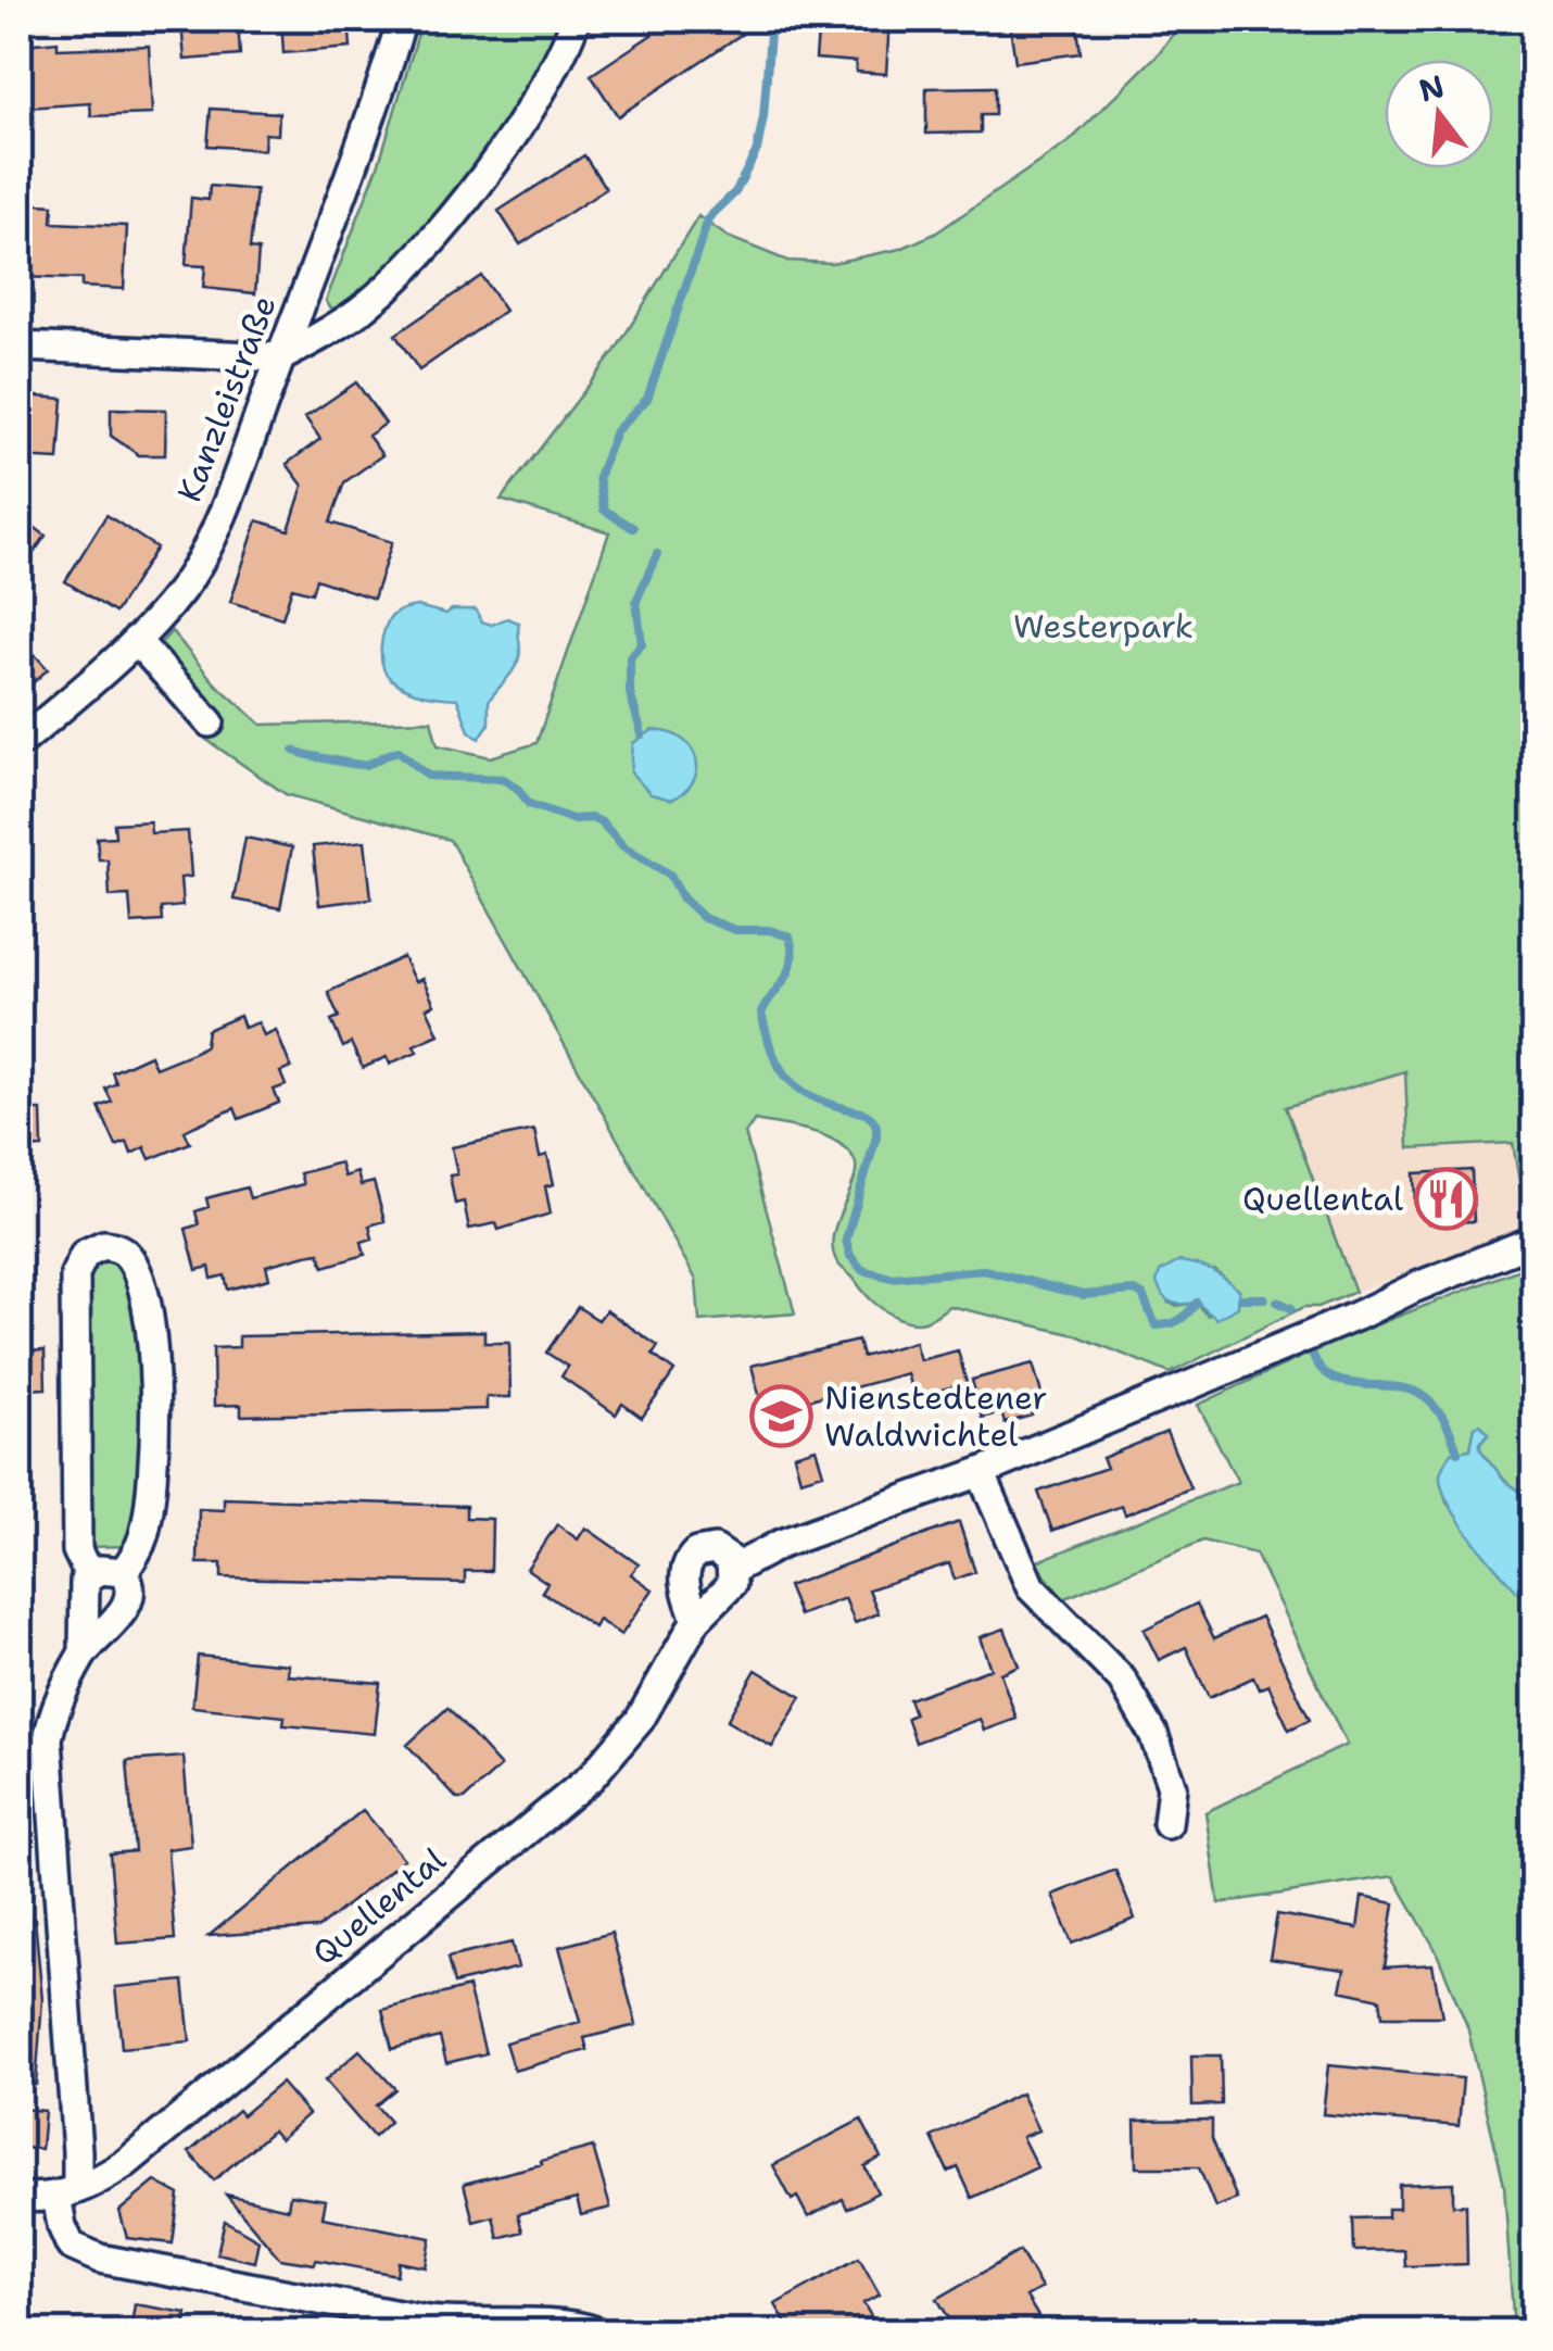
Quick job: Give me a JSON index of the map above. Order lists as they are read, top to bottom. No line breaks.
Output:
{"streets":{"street":["Kanzleistraße","Quellental"]},"parks":["Westerpark"],"places":{"restaurant":["Quellental"],"school or university":["Nienstedtener Waldwichtel"]},"north":"top"}
